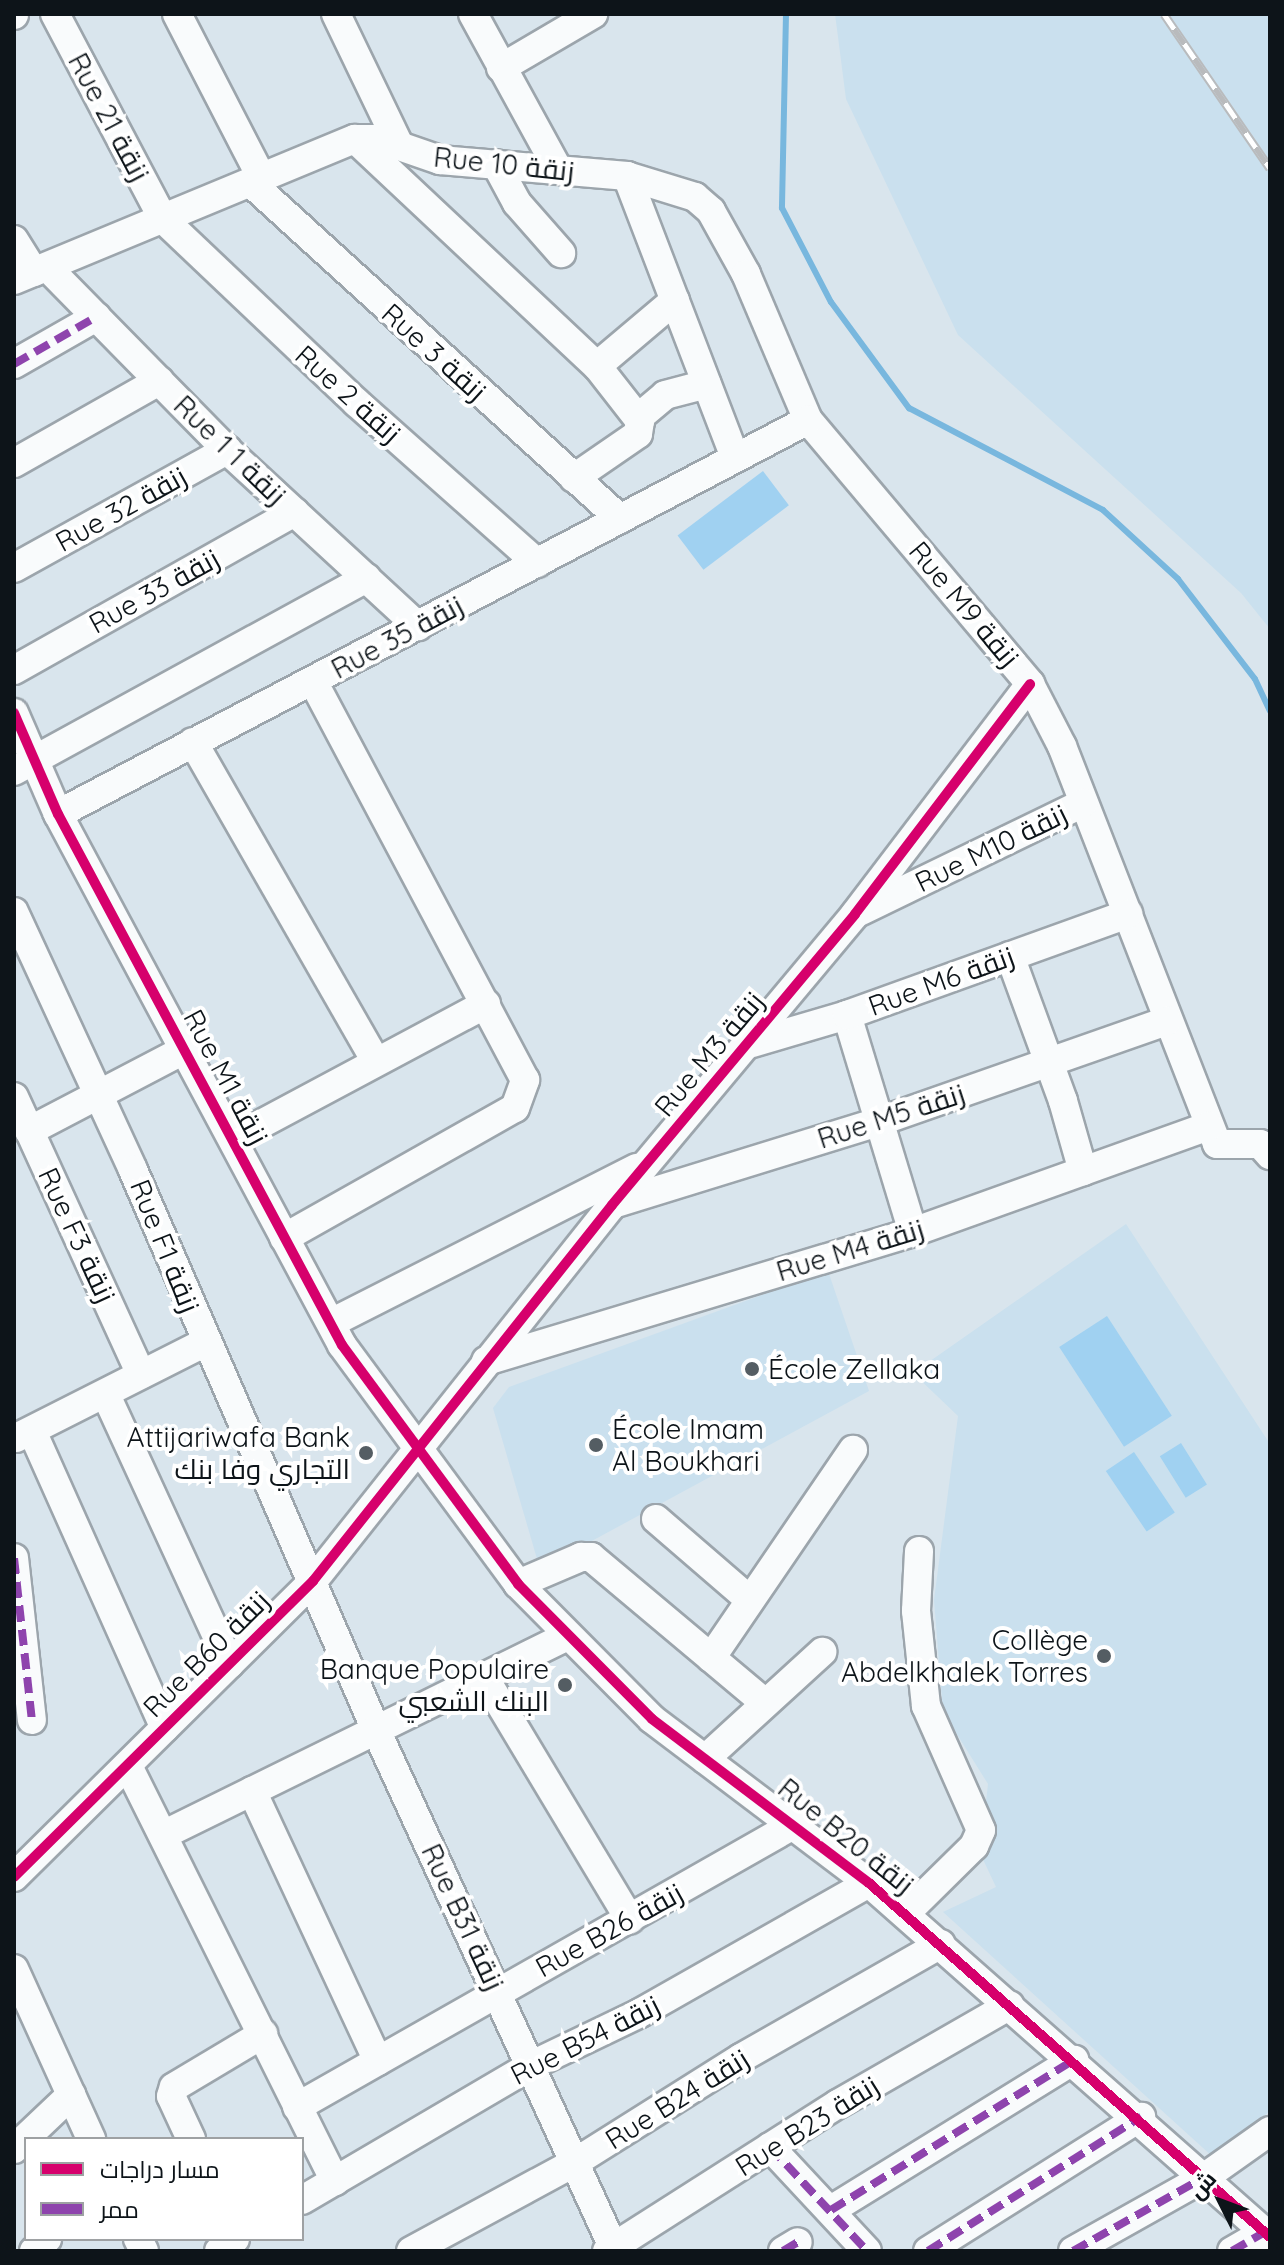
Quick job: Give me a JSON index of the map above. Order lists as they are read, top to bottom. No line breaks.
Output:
{"streets":{"street":["Rue 21 زنقة","Rue 10 زنقة","Rue 3 زنقة","Rue 2 زنقة","Rue 1 زنقة 1","Rue 32 زنقة","Rue 33 زنقة","Rue M9 زنقة","Rue 35 زنقة","Rue M10 زنقة","Rue M6 زنقة","Rue M3 زنقة","Rue M1 زنقة","Rue M5 زنقة","Rue F3 زنقة","Rue F1 زنقة","Rue M4 زنقة","Rue B60 زنقة","Rue B20 زنقة","Rue B31 زنقة","Rue B26 زنقة","Rue B54 زنقة","Rue B24 زنقة","Rue B23 زنقة"]},"crossings":[["Rue 21 زنقة","Rue 2 زنقة"],["Rue 10 زنقة","Rue M9 زنقة"],["Rue 3 زنقة","Rue 35 زنقة"],["Rue 2 زنقة","Rue 35 زنقة"],["Rue 1 زنقة 1","Rue 32 زنقة"],["Rue 1 زنقة 1","Rue 33 زنقة"],["Rue 1 زنقة 1","Rue 35 زنقة"],["Rue M9 زنقة","Rue 35 زنقة"],["Rue M9 زنقة","Rue M10 زنقة"],["Rue M9 زنقة","Rue M6 زنقة"],["Rue M9 زنقة","Rue M3 زنقة"],["Rue M9 زنقة","Rue M5 زنقة"],["Rue M9 زنقة","Rue M4 زنقة"],["Rue 35 زنقة","Rue M1 زنقة"],["Rue M10 زنقة","Rue M3 زنقة"],["Rue M6 زنقة","Rue M3 زنقة"],["Rue M3 زنقة","Rue M1 زنقة"],["Rue M3 زنقة","Rue M5 زنقة"],["Rue M3 زنقة","Rue M4 زنقة"],["Rue M3 زنقة","Rue B60 زنقة"],["Rue M3 زنقة","Rue B20 زنقة"],["Rue M1 زنقة","Rue B60 زنقة"],["Rue M1 زنقة","Rue B20 زنقة"],["Rue F1 زنقة","Rue B60 زنقة"],["Rue F1 زنقة","Rue B31 زنقة"],["Rue B60 زنقة","Rue B20 زنقة"],["Rue B60 زنقة","Rue B31 زنقة"],["Rue B20 زنقة","Rue B26 زنقة"],["Rue B20 زنقة","Rue B54 زنقة"],["Rue B20 زنقة","Rue B24 زنقة"],["Rue B20 زنقة","Rue B23 زنقة"],["Rue B31 زنقة","Rue B26 زنقة"],["Rue B31 زنقة","Rue B54 زنقة"],["Rue B31 زنقة","Rue B24 زنقة"],["Rue B31 زنقة","Rue B23 زنقة"]],"places":["École Zellaka","École Imam Al Boukhari","Attijariwafa Bank التجاري وفا بنك","Collège Abdelkhalek Torres","Banque Populaire البنك الشعبي"],"legend":["مسار دراجات","ممر"],"north":"top left"}
